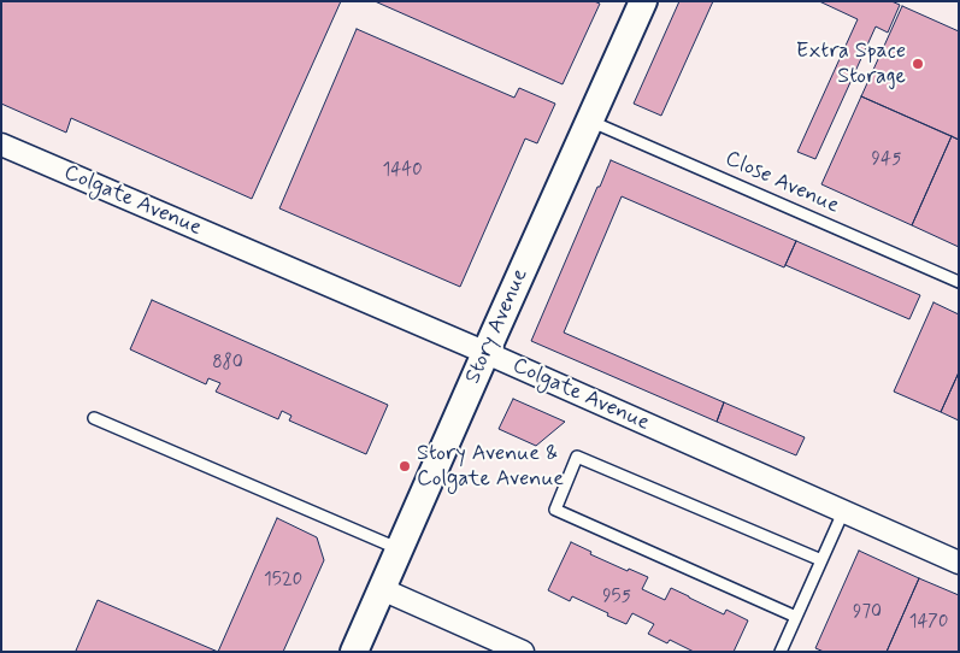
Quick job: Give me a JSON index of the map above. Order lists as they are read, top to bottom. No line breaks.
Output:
{"streets":{"street":["Colgate Avenue","Story Avenue"],"lane":["Close Avenue"]},"crossings":[["Close Avenue","Story Avenue"],["Colgate Avenue","Story Avenue"]],"places":["Extra Space Storage","Story Avenue & Colgate Avenue"],"house_numbers":["945","1440","880","1520","955","970","1470"]}
